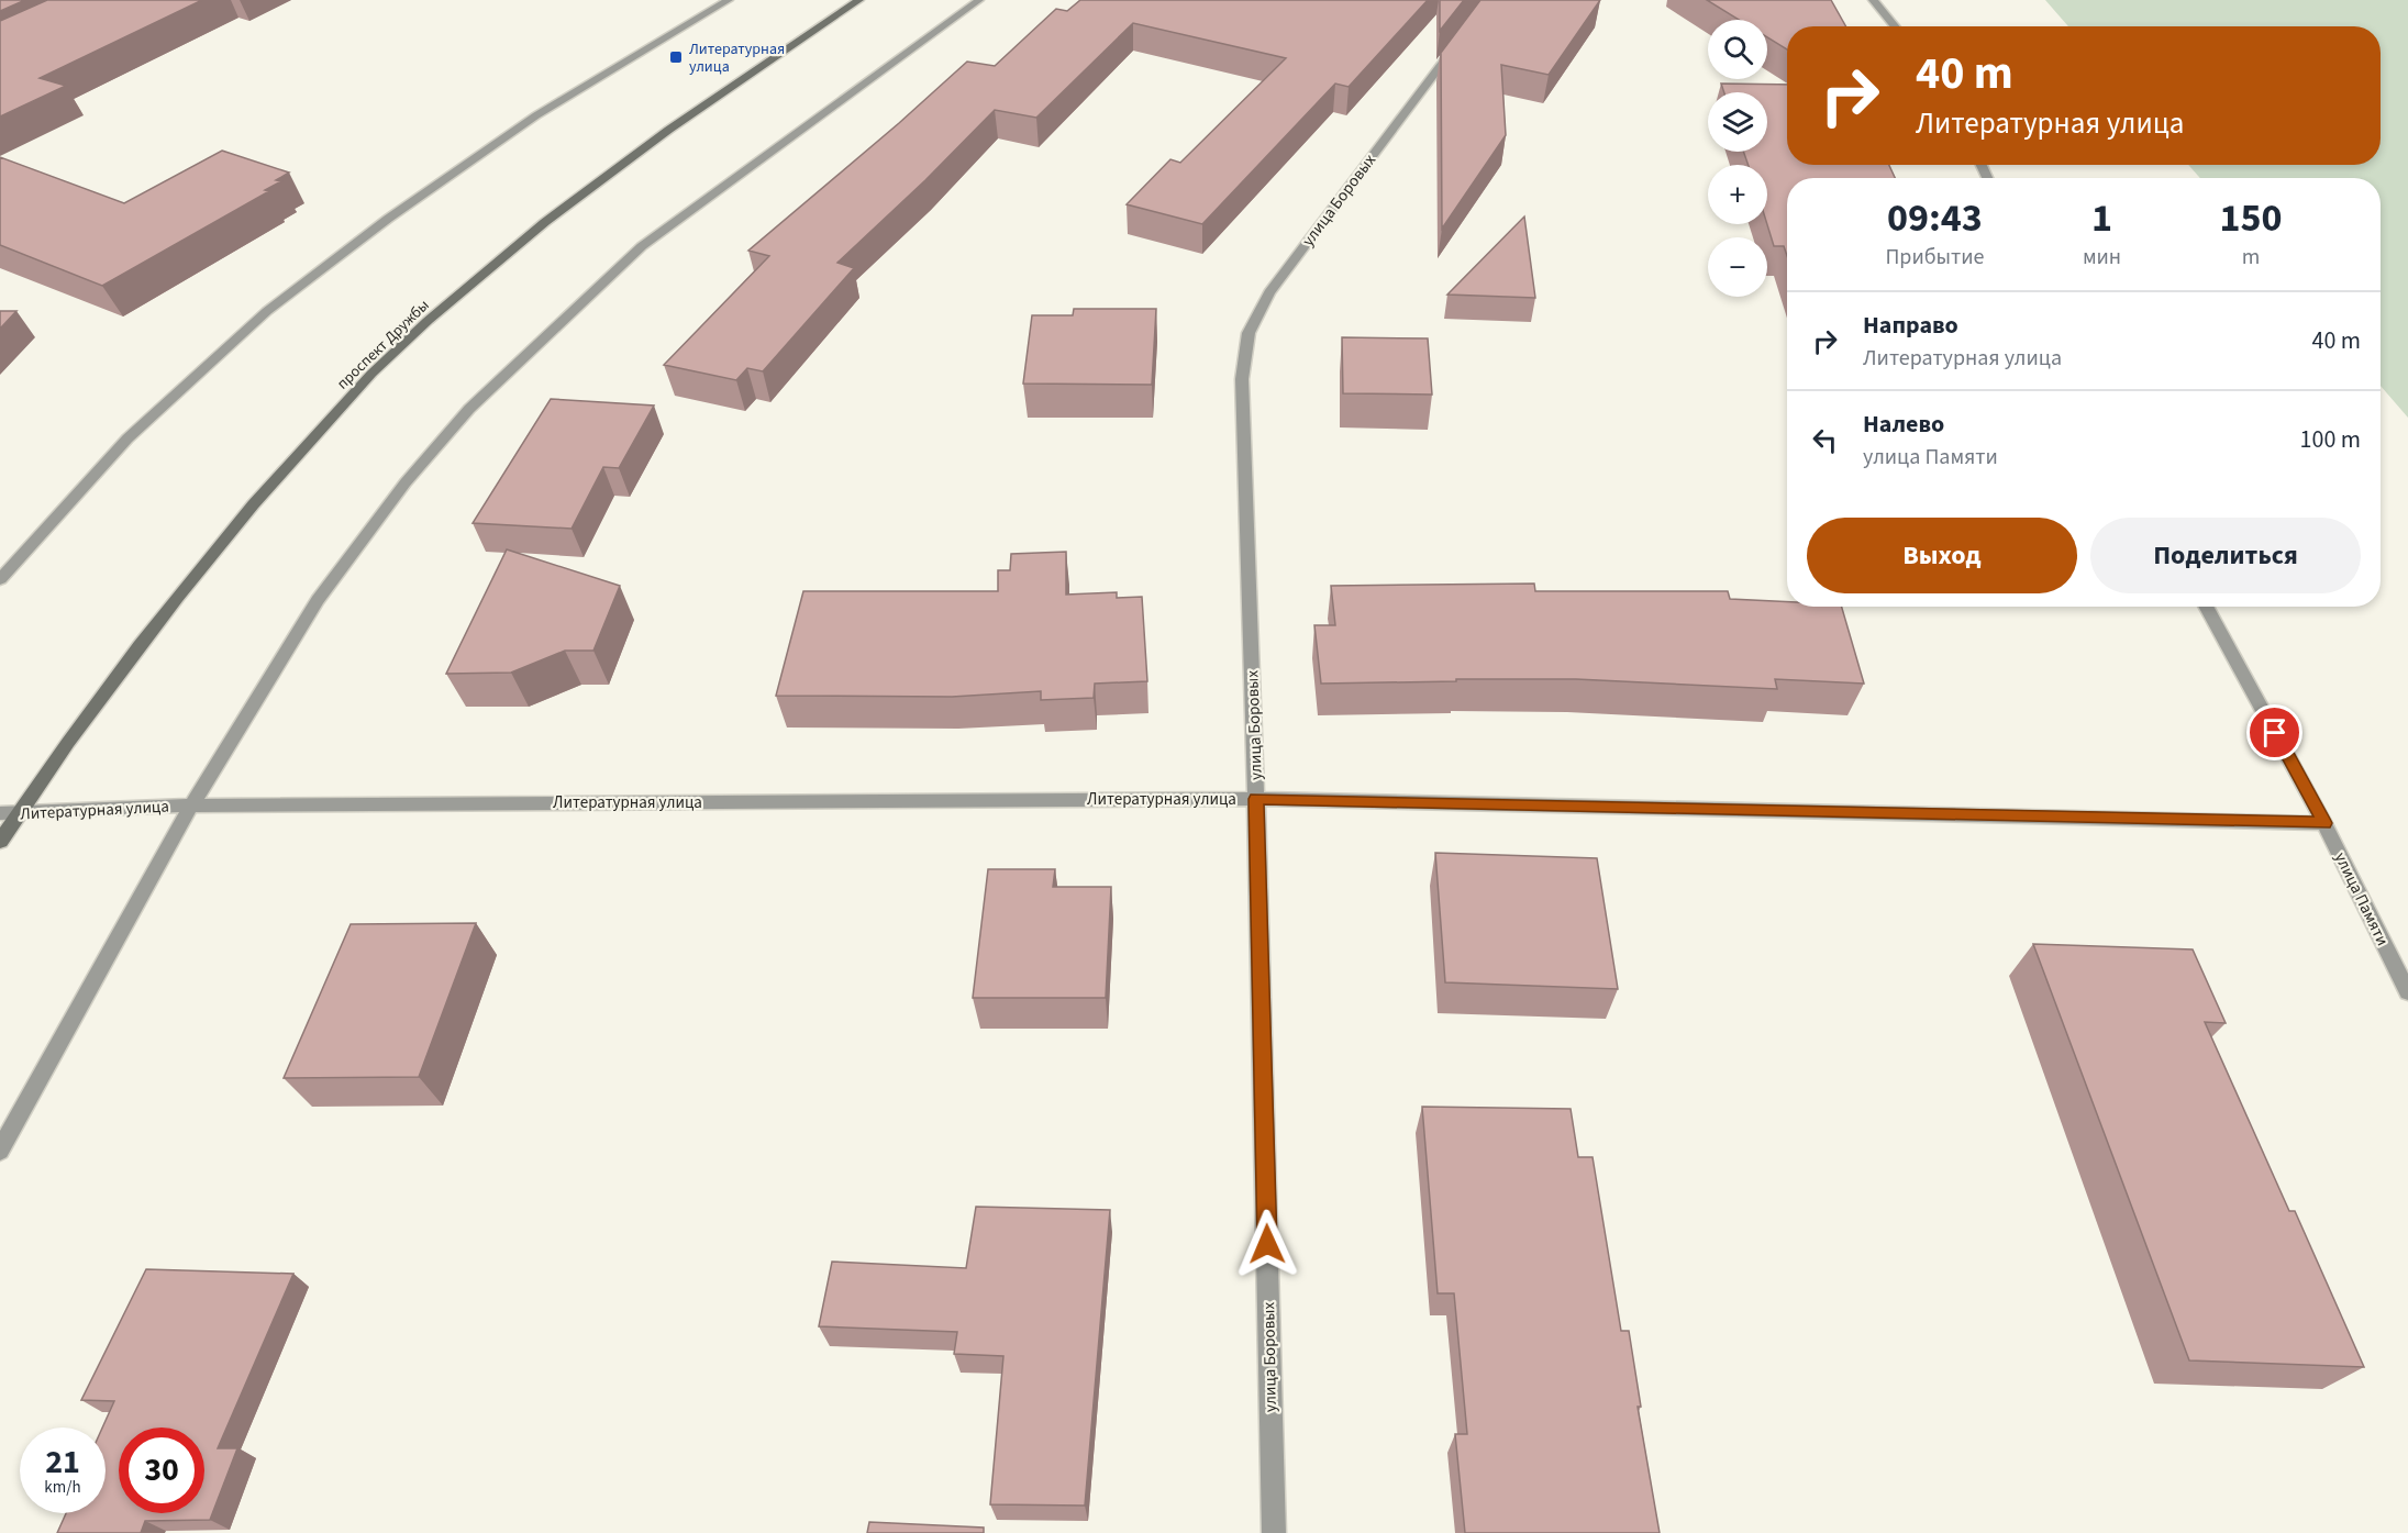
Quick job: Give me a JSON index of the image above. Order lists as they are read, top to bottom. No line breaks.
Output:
{"streets":{"main road":["проспект Дружбы"],"street":["улица Боровых","Литературная улица","улица Памяти"]},"crossings":[["улица Боровых","Литературная улица"],["проспект Дружбы","Литературная улица"],["Литературная улица","улица Памяти"]],"places":{"transit":["Литературная улица"]},"page":{"map_buttons":["+","−"],"turn":["40 m","Литературная улица"],"eta":["09:43","Прибытие","1","мин","150","m"],"list":[{"name":"Направо","note":"Литературная улица","value":"40 m"},{"name":"Налево","note":"улица Памяти","value":"100 m"}],"buttons":["Выход","Поделиться"],"speed":"21 km/h","limit":"30"}}
